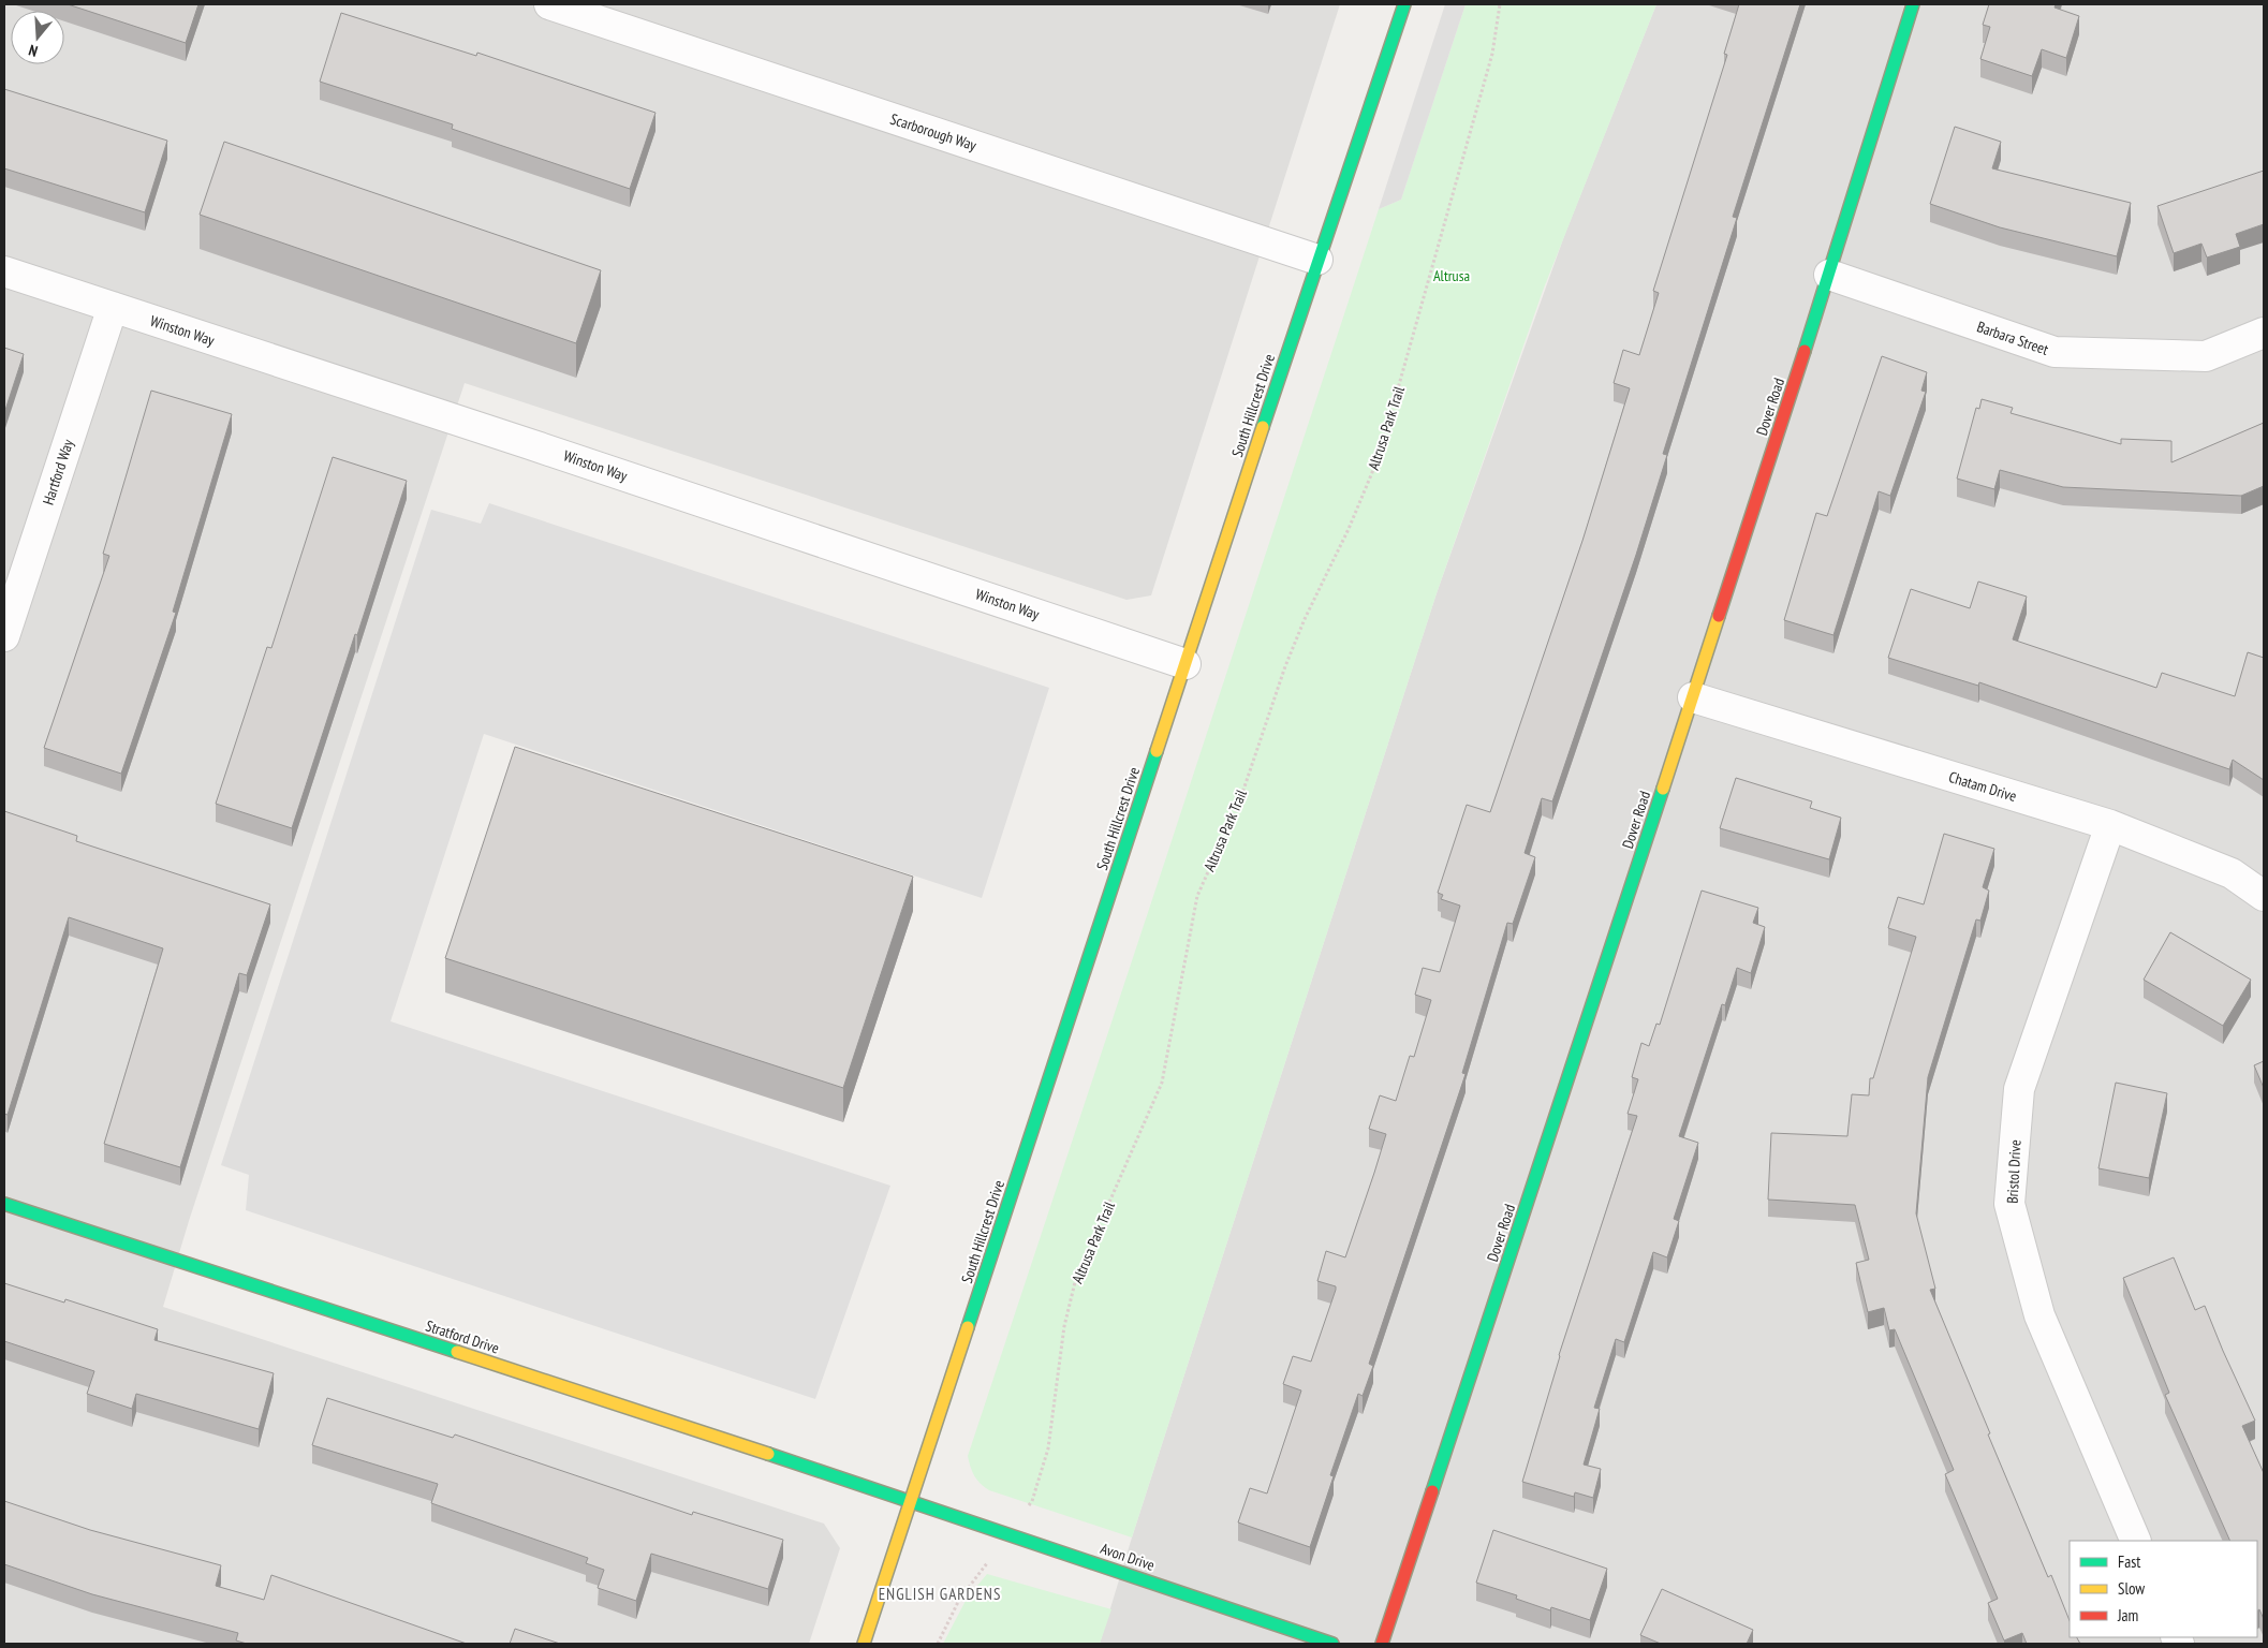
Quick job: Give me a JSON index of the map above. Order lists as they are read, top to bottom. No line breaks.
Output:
{"streets":{"street":["Scarborough Way","Winston Way","Barbara Street","South Hillcrest Drive","Dover Road","Hartford Way","Chatam Drive","Bristol Drive","Stratford Drive","Avon Drive"],"path":["Altrusa Park Trail"]},"crossings":[["Scarborough Way","South Hillcrest Drive"],["Winston Way","South Hillcrest Drive"],["Winston Way","Hartford Way"],["Barbara Street","Dover Road"],["South Hillcrest Drive","Stratford Drive"],["South Hillcrest Drive","Avon Drive"],["Dover Road","Chatam Drive"],["Altrusa Park Trail","Avon Drive"],["Chatam Drive","Bristol Drive"],["Stratford Drive","Avon Drive"]],"districts":["ENGLISH GARDENS"],"parks":["Altrusa"],"legend":["Fast","Slow","Jam"],"north":"bottom"}
